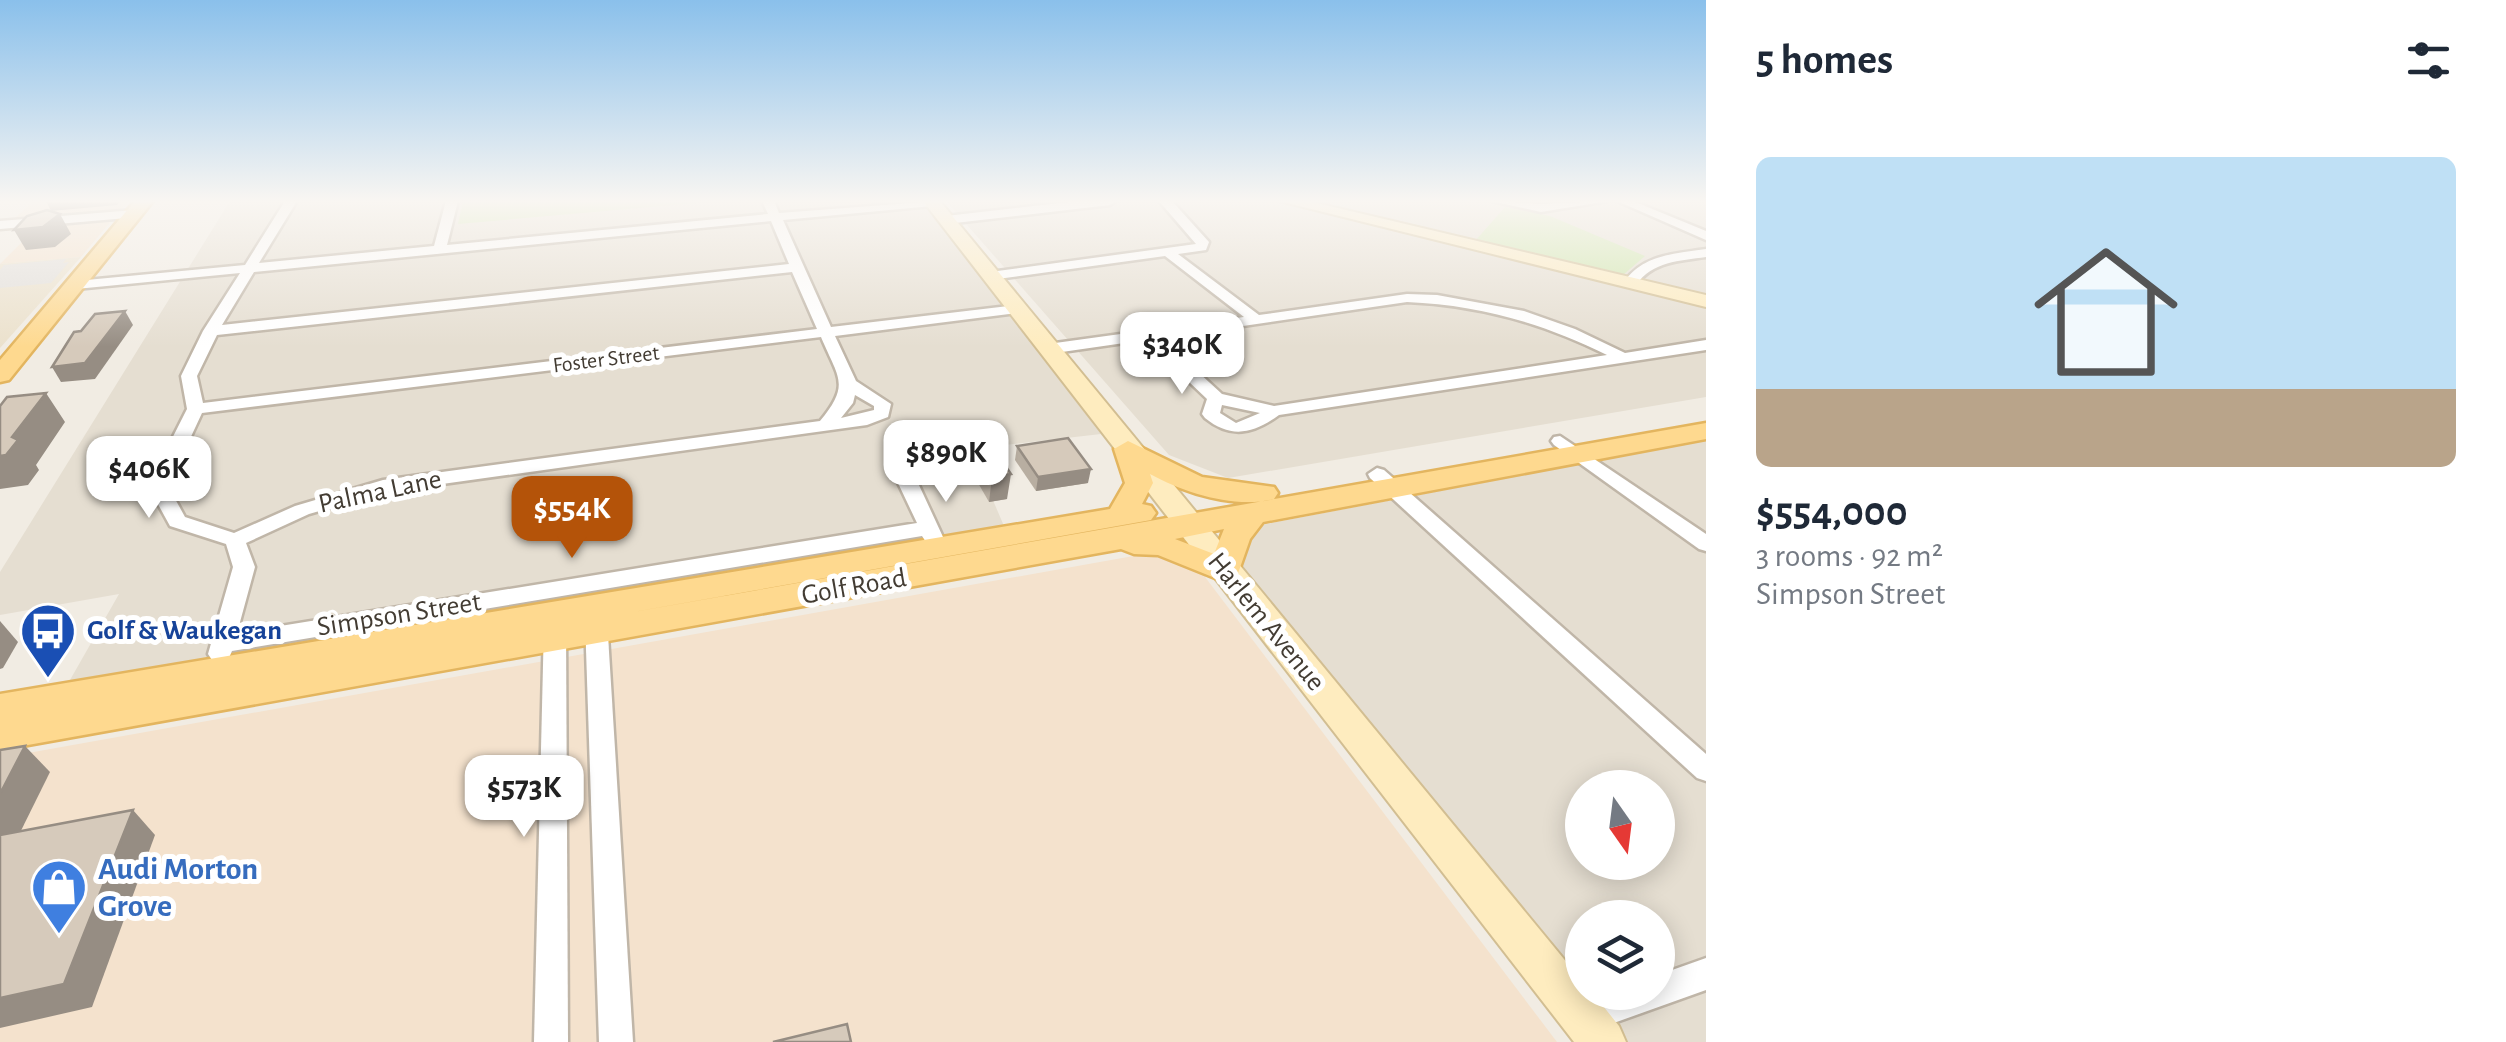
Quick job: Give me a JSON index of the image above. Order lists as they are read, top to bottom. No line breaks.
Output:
{"streets":{"main road":["Golf Road","Harlem Avenue"],"street":["Foster Street","Palma Lane","Simpson Street"]},"crossings":[["Foster Street","Harlem Avenue"],["Golf Road","Simpson Street"],["Golf Road","Harlem Avenue"]],"places":{"bus stop":["Golf & Waukegan"],"shop":["Audi Morton Grove"]},"north":"bottom","page":{"heading":"5 homes","list":[{"name":"$554,000","note":"3 rooms · 92 m² · Simpson Street"}],"price":["$340K","$890K","$406K","$554K","$573K"]}}
